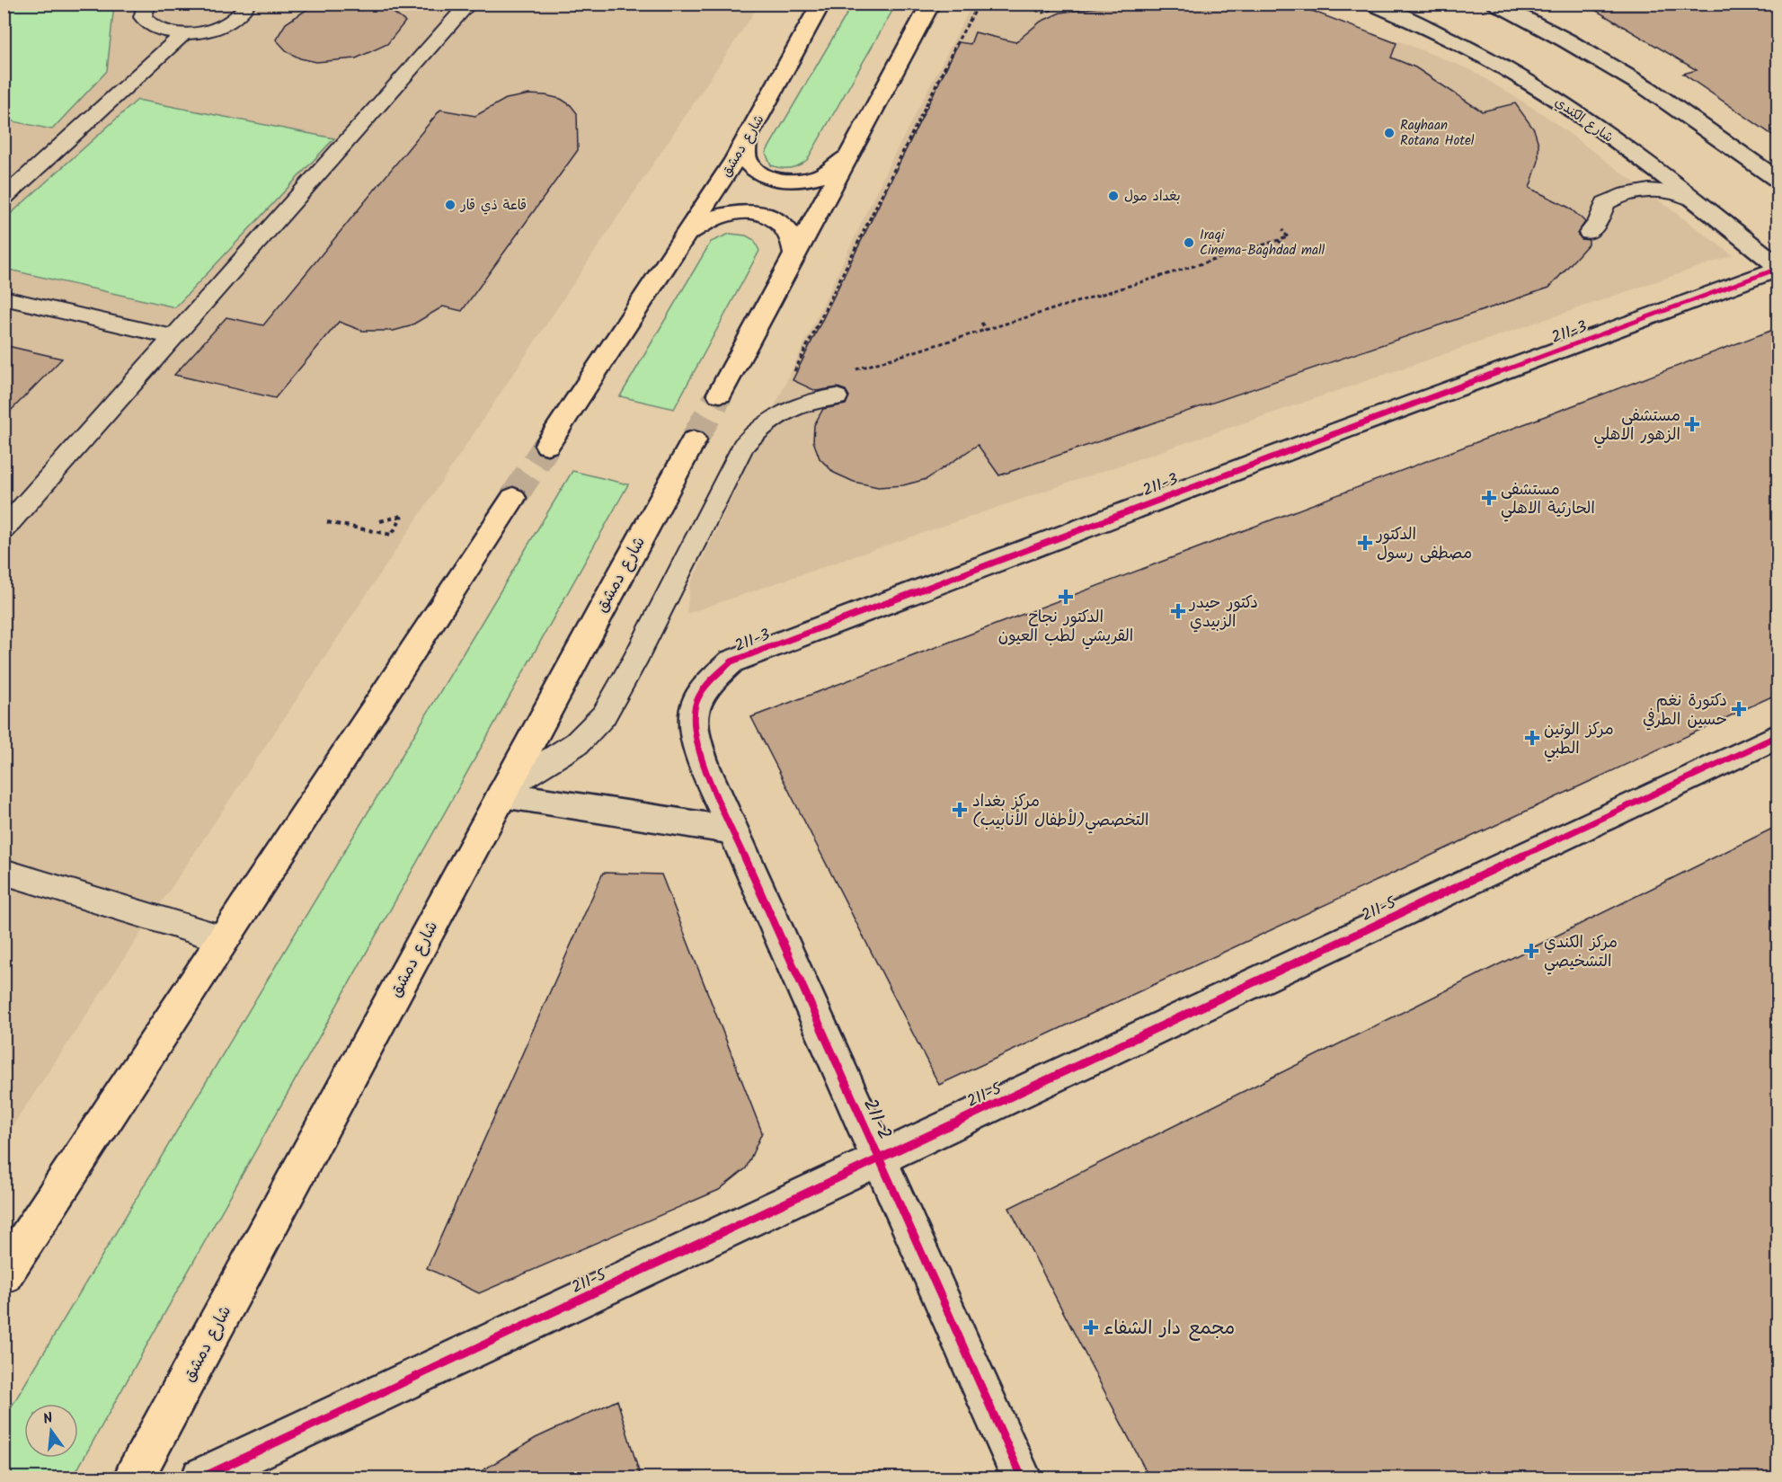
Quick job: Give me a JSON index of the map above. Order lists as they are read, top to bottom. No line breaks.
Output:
{"streets":{"main road":["شارع دمشق"],"street":["شارع الكندي","211-3","211-5","211-2"]},"crossings":[["شارع الكندي","211-3"],["211-3","211-2"],["211-5","211-2"]],"places":{"other":["Rayhaan Rotana Hotel","بغداد مول","قاعة ذي قار","Iraqi Cinema-Baghdad mall"],"health":["مستشفى الزهور الاهلي","مستشفى الحارثية الاهلي","الدكتور مصطفى رسول","الدكتور نجاح القريشي لطب العيون","دكتور حيدر الزبيدي","دكتورة نغم حسين الطرفي","مركز الوتين الطبي","مركز بغداد التخصصي(لأطفال الأنابيب)","مركز الكندي التشخيصي","مجمع دار الشفاء"]},"north":"top"}
